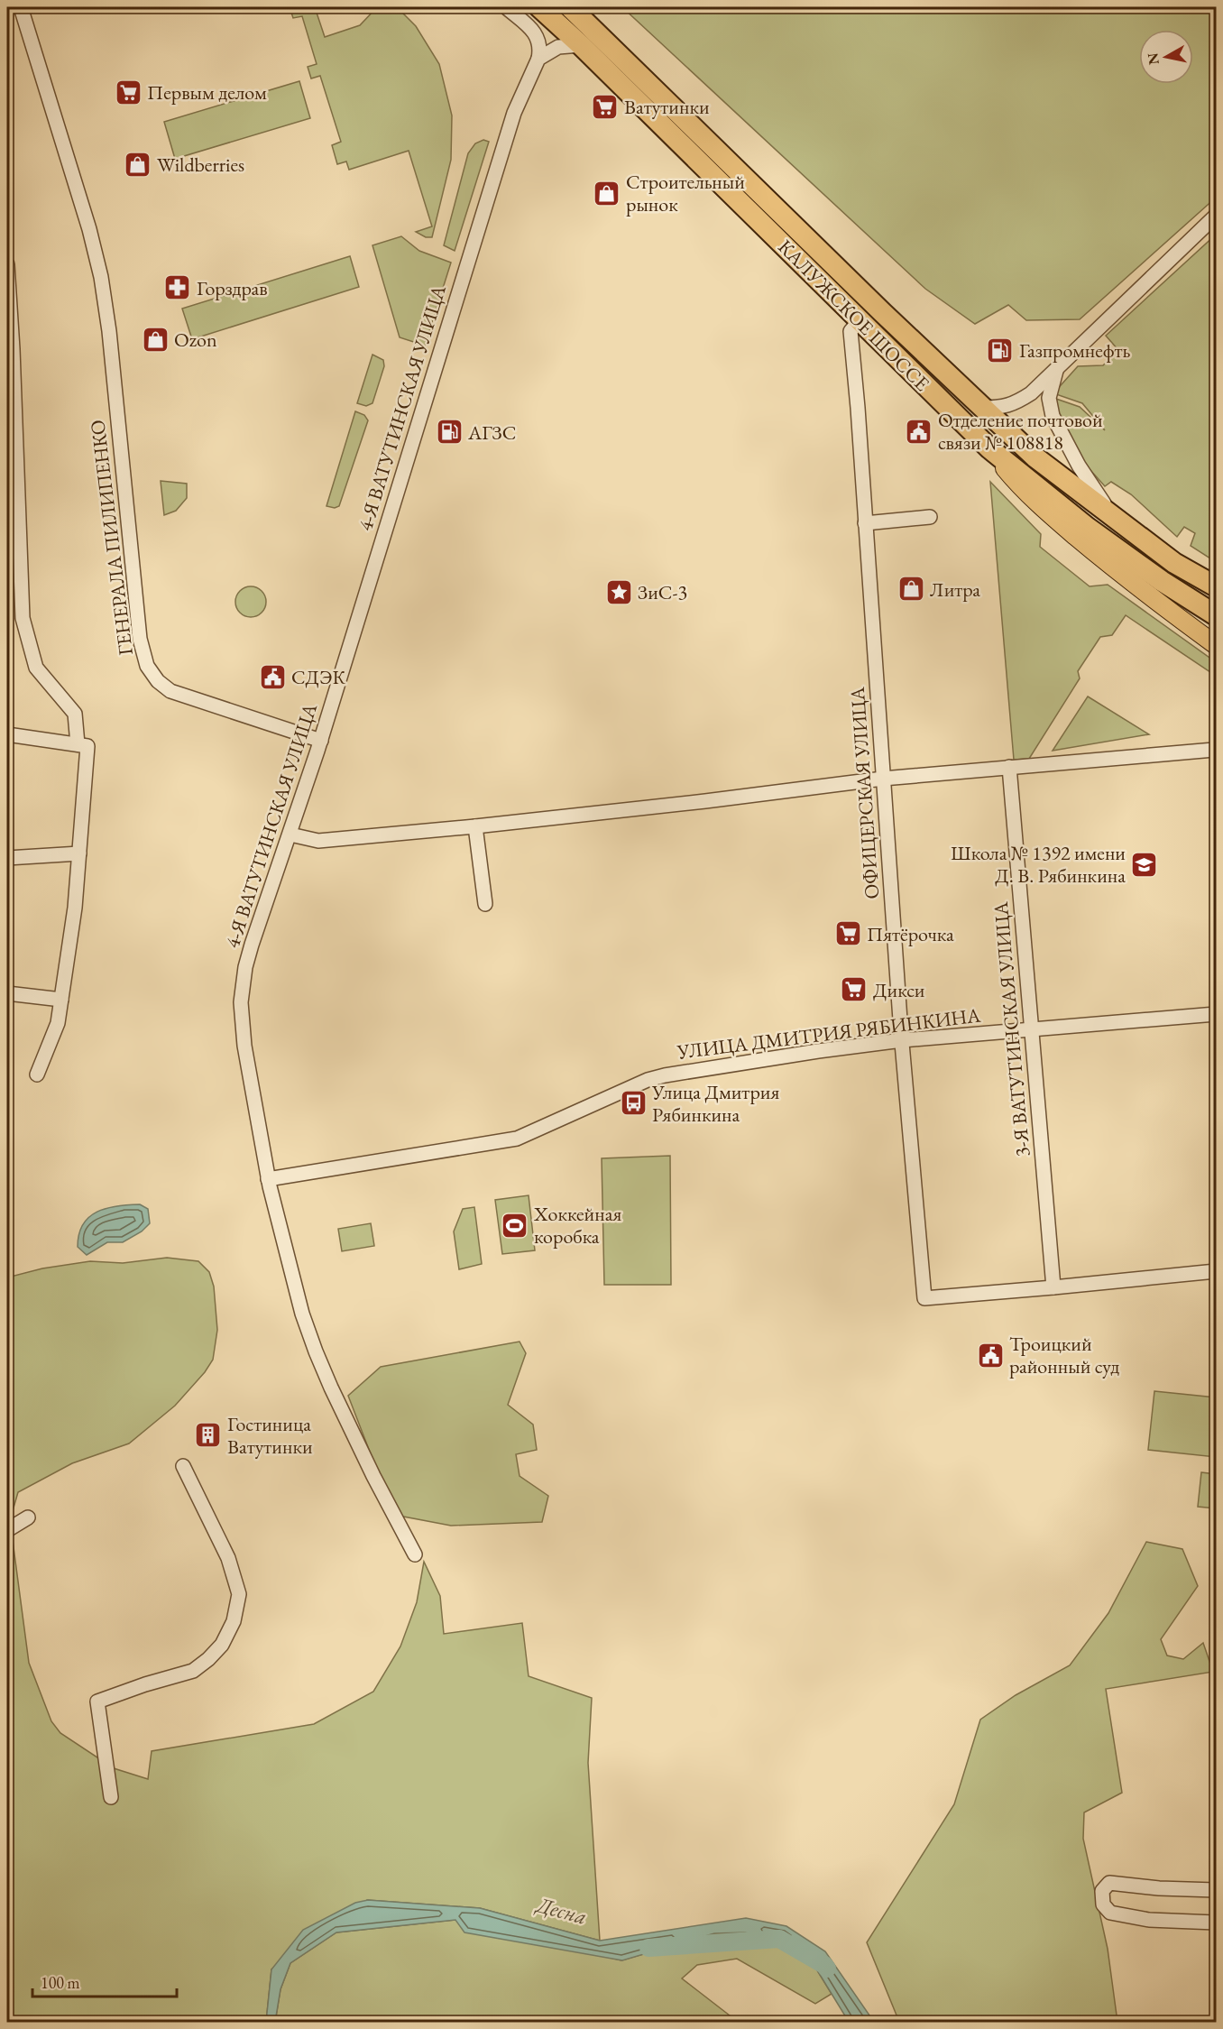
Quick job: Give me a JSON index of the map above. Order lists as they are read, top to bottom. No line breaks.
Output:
{"streets":{"highway":["КАЛУЖСКОЕ ШОССЕ"],"street":["4-Я ВАТУТИНСКАЯ УЛИЦА","ГЕНЕРАЛА ПИЛИПЕНКО","ОФИЦЕРСКАЯ УЛИЦА","3-Я ВАТУТИНСКАЯ УЛИЦА","УЛИЦА ДМИТРИЯ РЯБИНКИНА"]},"crossings":[["КАЛУЖСКОЕ ШОССЕ","ОФИЦЕРСКАЯ УЛИЦА"],["4-Я ВАТУТИНСКАЯ УЛИЦА","ГЕНЕРАЛА ПИЛИПЕНКО"],["4-Я ВАТУТИНСКАЯ УЛИЦА","УЛИЦА ДМИТРИЯ РЯБИНКИНА"],["ОФИЦЕРСКАЯ УЛИЦА","3-Я ВАТУТИНСКАЯ УЛИЦА"],["ОФИЦЕРСКАЯ УЛИЦА","УЛИЦА ДМИТРИЯ РЯБИНКИНА"],["3-Я ВАТУТИНСКАЯ УЛИЦА","УЛИЦА ДМИТРИЯ РЯБИНКИНА"]],"water":["Десна"],"places":{"supermarket":["Первым делом","Ватутинки","Пятёрочка","Дикси"],"shop":["Wildberries","Строительный рынок","Ozon","Литра"],"pharmacy":["Горздрав"],"fuel station":["Газпромнефть","АГЗС"],"public building":["Отделение почтовой связи № 108818","СДЭК","Троицкий районный суд"],"place":["ЗиС-3"],"school or university":["Школа № 1392 имени Д. В. Рябинкина"],"bus stop":["Улица Дмитрия Рябинкина"],"sports":["Хоккейная коробка"],"building":["Гостиница Ватутинки"]},"scale_bar":"100 m","north":"left"}
